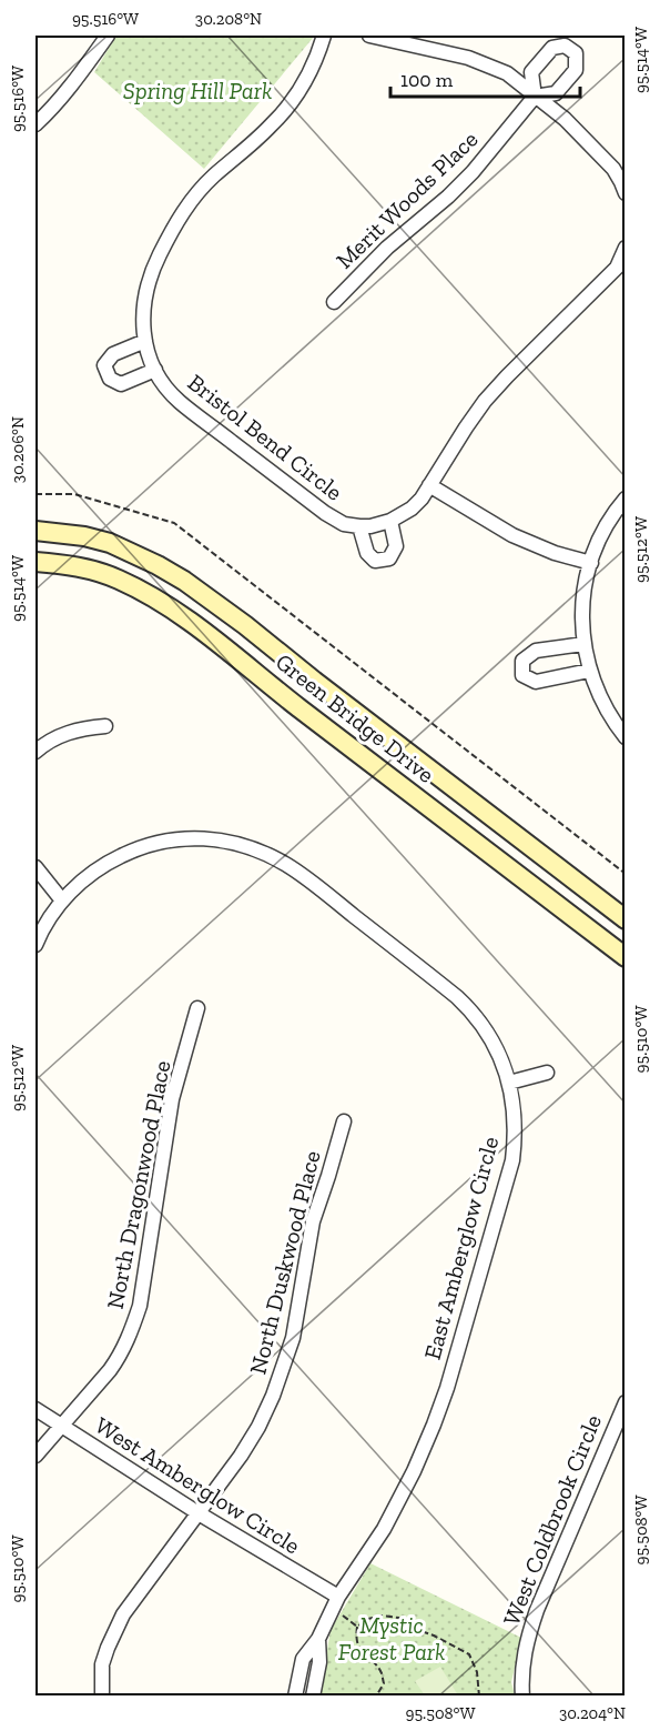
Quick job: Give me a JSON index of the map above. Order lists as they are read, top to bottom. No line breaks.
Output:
{"streets":{"main road":["Green Bridge Drive"],"street":["Merit Woods Place","Bristol Bend Circle","North Dragonwood Place","East Amberglow Circle","North Duskwood Place","West Amberglow Circle","West Coldbrook Circle"]},"crossings":[["North Dragonwood Place","West Amberglow Circle"],["East Amberglow Circle","West Amberglow Circle"],["North Duskwood Place","West Amberglow Circle"]],"parks":["Spring Hill Park","Mystic Forest Park"],"scale_bar":"100 m","coordinates":["95.516°W","30.208°N","95.514°W","30.206°N","95.512°W","95.510°W","95.508°W","30.204°N"]}
